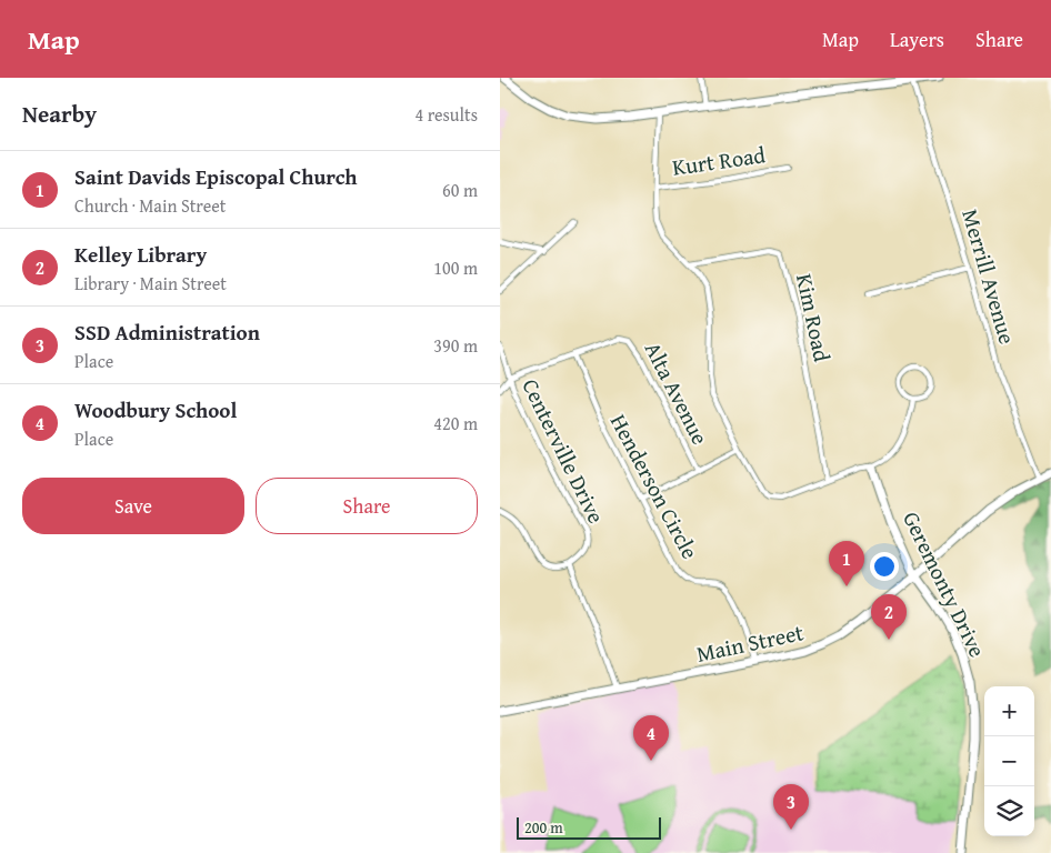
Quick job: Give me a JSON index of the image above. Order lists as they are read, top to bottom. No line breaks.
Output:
{"streets":{"street":["Kurt Road","Merrill Avenue","Kim Road","Alta Avenue","Centerville Drive","Henderson Circle","Geremonty Drive","Main Street"]},"crossings":[["Merrill Avenue","Main Street"],["Alta Avenue","Centerville Drive"],["Alta Avenue","Henderson Circle"],["Henderson Circle","Main Street"],["Geremonty Drive","Main Street"]],"scale_bar":"200 m","page":{"header":"Map","nav":["Map","Layers","Share"],"heading":["Nearby","4 results"],"list":[{"mark":"1","name":"Saint Davids Episcopal Church","note":"Church · Main Street","value":"60 m"},{"mark":"2","name":"Kelley Library","note":"Library · Main Street","value":"100 m"},{"mark":"3","name":"SSD Administration","note":"Place","value":"390 m"},{"mark":"4","name":"Woodbury School","note":"Place","value":"420 m"}],"buttons":["Save","Share"],"pins":["1","2","4","3"],"map_buttons":["+","−"],"scale":"200 m"}}
